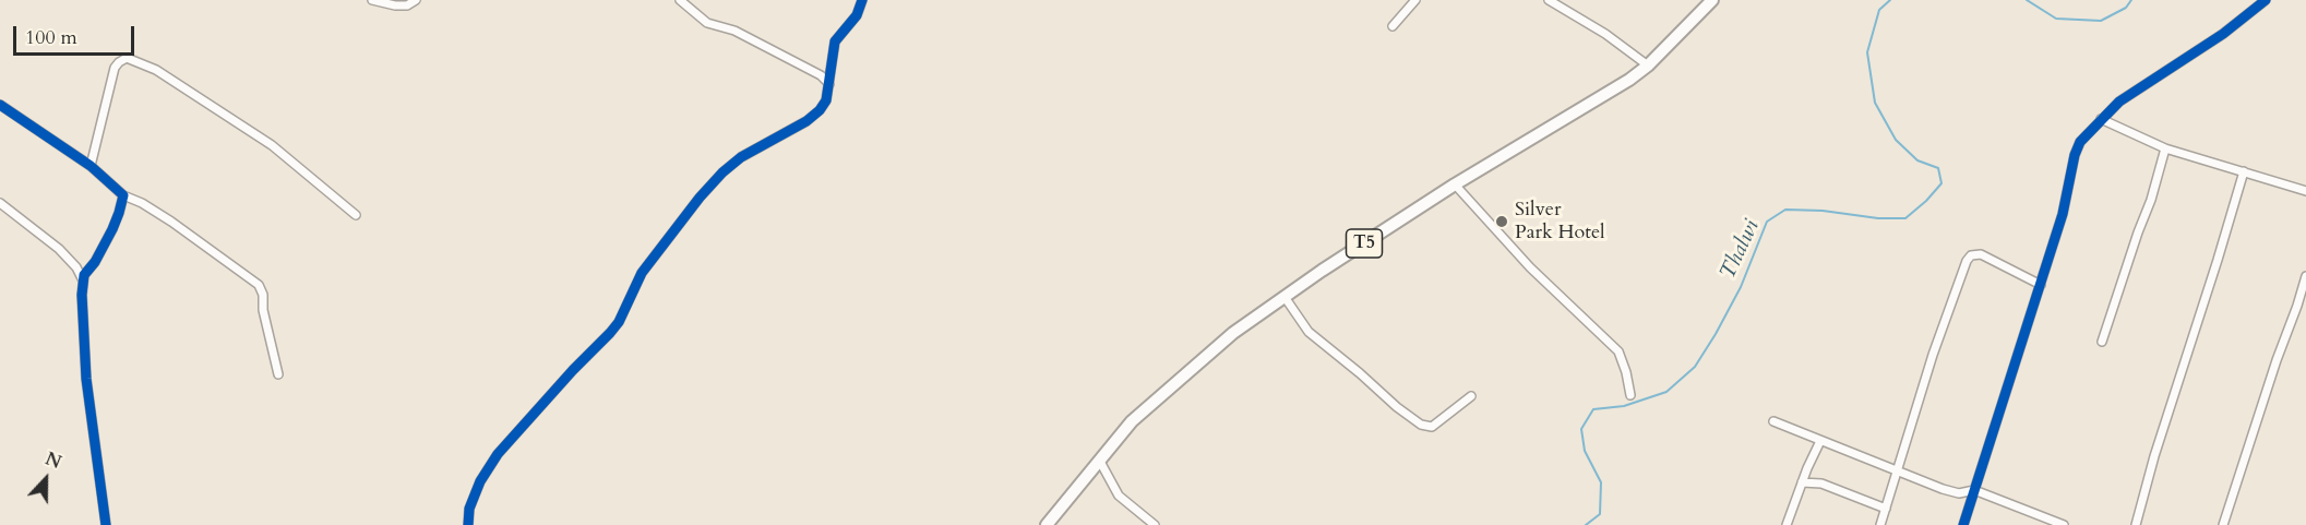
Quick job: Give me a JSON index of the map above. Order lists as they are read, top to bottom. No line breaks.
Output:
{"streets":{"highway":["T5"]},"water":["Thalwi"],"places":["Silver Park Hotel"],"scale_bar":"100 m","north":"top"}
